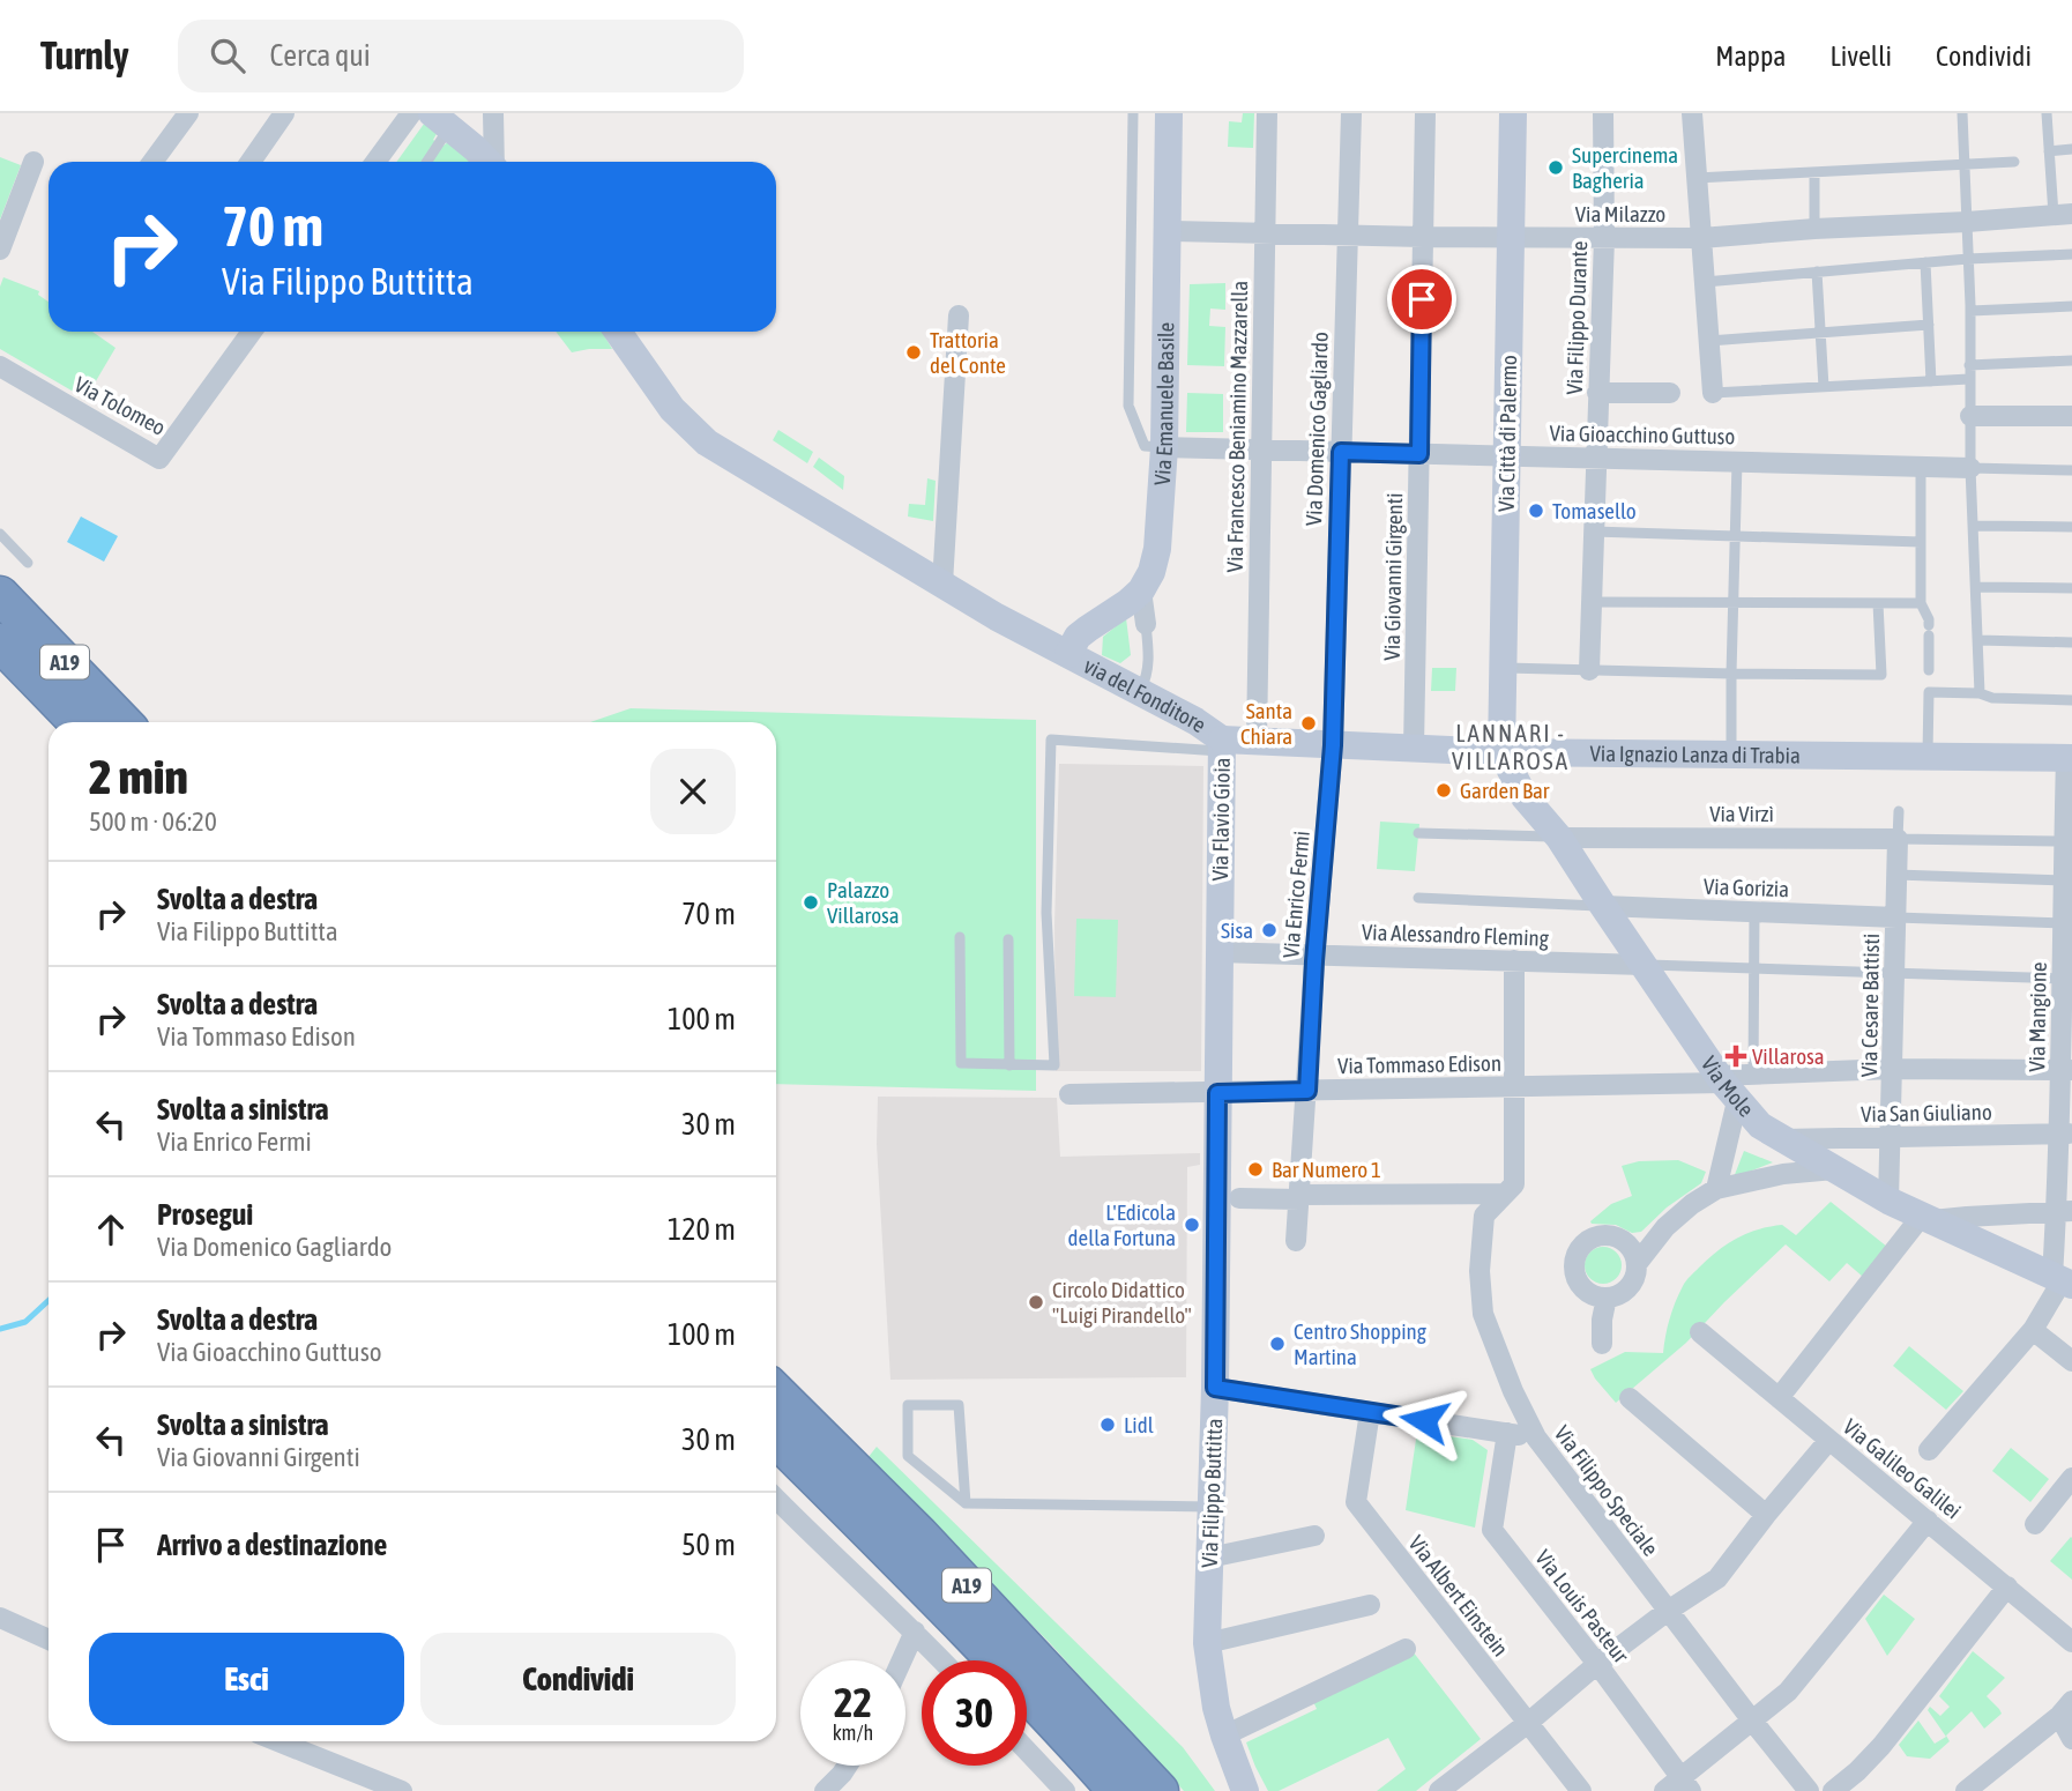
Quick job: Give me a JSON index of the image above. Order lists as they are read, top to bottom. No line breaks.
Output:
{"streets":{"highway":["A19"],"main road":["Via Emanuele Basile","Via Città di Palermo","via del Fonditore","Via Ignazio Lanza di Trabia","Via Flavio Gioia","Via Mole","Via Filippo Buttitta"],"street":["Via Milazzo","Via Filippo Durante","Via Tolomeo","Via Francesco Beniamino Mazzarella","Via Domenico Gagliardo","Via Gioacchino Guttuso","Via Giovanni Girgenti","Via Virzì","Via Gorizia","Via Enrico Fermi","Via Alessandro Fleming","Via Cesare Battisti","Via Mangione","Via Tommaso Edison","Via San Giuliano","Via Galileo Galilei","Via Filippo Speciale","Via Albert Einstein","Via Louis Pasteur"]},"crossings":[["Via Milazzo","Via Filippo Durante"],["Via Milazzo","Via Emanuele Basile"],["Via Milazzo","Via Francesco Beniamino Mazzarella"],["Via Milazzo","Via Domenico Gagliardo"],["Via Milazzo","Via Città di Palermo"],["Via Milazzo","Via Giovanni Girgenti"],["Via Filippo Durante","Via Gioacchino Guttuso"],["Via Emanuele Basile","Via Gioacchino Guttuso"],["Via Francesco Beniamino Mazzarella","Via Gioacchino Guttuso"],["Via Francesco Beniamino Mazzarella","Via Ignazio Lanza di Trabia"],["Via Domenico Gagliardo","Via Gioacchino Guttuso"],["Via Domenico Gagliardo","Via Ignazio Lanza di Trabia"],["Via Domenico Gagliardo","Via Enrico Fermi"],["Via Città di Palermo","Via Gioacchino Guttuso"],["Via Città di Palermo","Via Ignazio Lanza di Trabia"],["Via Città di Palermo","Via Mole"],["Via Gioacchino Guttuso","Via Giovanni Girgenti"],["Via Giovanni Girgenti","Via Ignazio Lanza di Trabia"],["via del Fonditore","Via Ignazio Lanza di Trabia"],["via del Fonditore","Via Flavio Gioia"],["Via Ignazio Lanza di Trabia","Via Flavio Gioia"],["Via Ignazio Lanza di Trabia","Via Enrico Fermi"],["Via Ignazio Lanza di Trabia","Via Mangione"],["Via Ignazio Lanza di Trabia","Via Mole"],["Via Virzì","Via Cesare Battisti"],["Via Virzì","Via Mangione"],["Via Virzì","Via Mole"],["Via Flavio Gioia","Via Alessandro Fleming"],["Via Flavio Gioia","Via Tommaso Edison"],["Via Flavio Gioia","Via Filippo Buttitta"],["Via Gorizia","Via Cesare Battisti"],["Via Gorizia","Via Mangione"],["Via Gorizia","Via Mole"],["Via Enrico Fermi","Via Alessandro Fleming"],["Via Enrico Fermi","Via Tommaso Edison"],["Via Alessandro Fleming","Via Mole"],["Via Cesare Battisti","Via Tommaso Edison"],["Via Cesare Battisti","Via Mole"],["Via Cesare Battisti","Via San Giuliano"],["Via Mangione","Via Tommaso Edison"],["Via Mangione","Via Mole"],["Via Mangione","Via San Giuliano"],["Via Tommaso Edison","Via Mole"],["Via Tommaso Edison","Via Filippo Buttitta"],["Via Mole","Via San Giuliano"]],"districts":["LANNARI - VILLAROSA"],"places":{"other":["Supercinema Bagheria","Trattoria del Conte","Tomasello","Santa Chiara","Garden Bar","Palazzo Villarosa","Sisa","Bar Numero 1","L'Edicola della Fortuna","Circolo Didattico \"Luigi Pirandello\"","Centro Shopping Martina","Lidl"],"health":["Villarosa"]},"page":{"header":"Turnly","search":"Cerca qui","nav":["Mappa","Livelli","Condividi"],"turn":["70 m","Via Filippo Buttitta"],"heading":["2 min","500 m · 06:20"],"list":[{"name":"Svolta a destra","note":"Via Filippo Buttitta","value":"70 m"},{"name":"Svolta a destra","note":"Via Tommaso Edison","value":"100 m"},{"name":"Svolta a sinistra","note":"Via Enrico Fermi","value":"30 m"},{"name":"Prosegui","note":"Via Domenico Gagliardo","value":"120 m"},{"name":"Svolta a destra","note":"Via Gioacchino Guttuso","value":"100 m"},{"name":"Svolta a sinistra","note":"Via Giovanni Girgenti","value":"30 m"},{"name":"Arrivo a destinazione","value":"50 m"}],"buttons":["Esci","Condividi"],"speed":"22 km/h","limit":"30"}}
